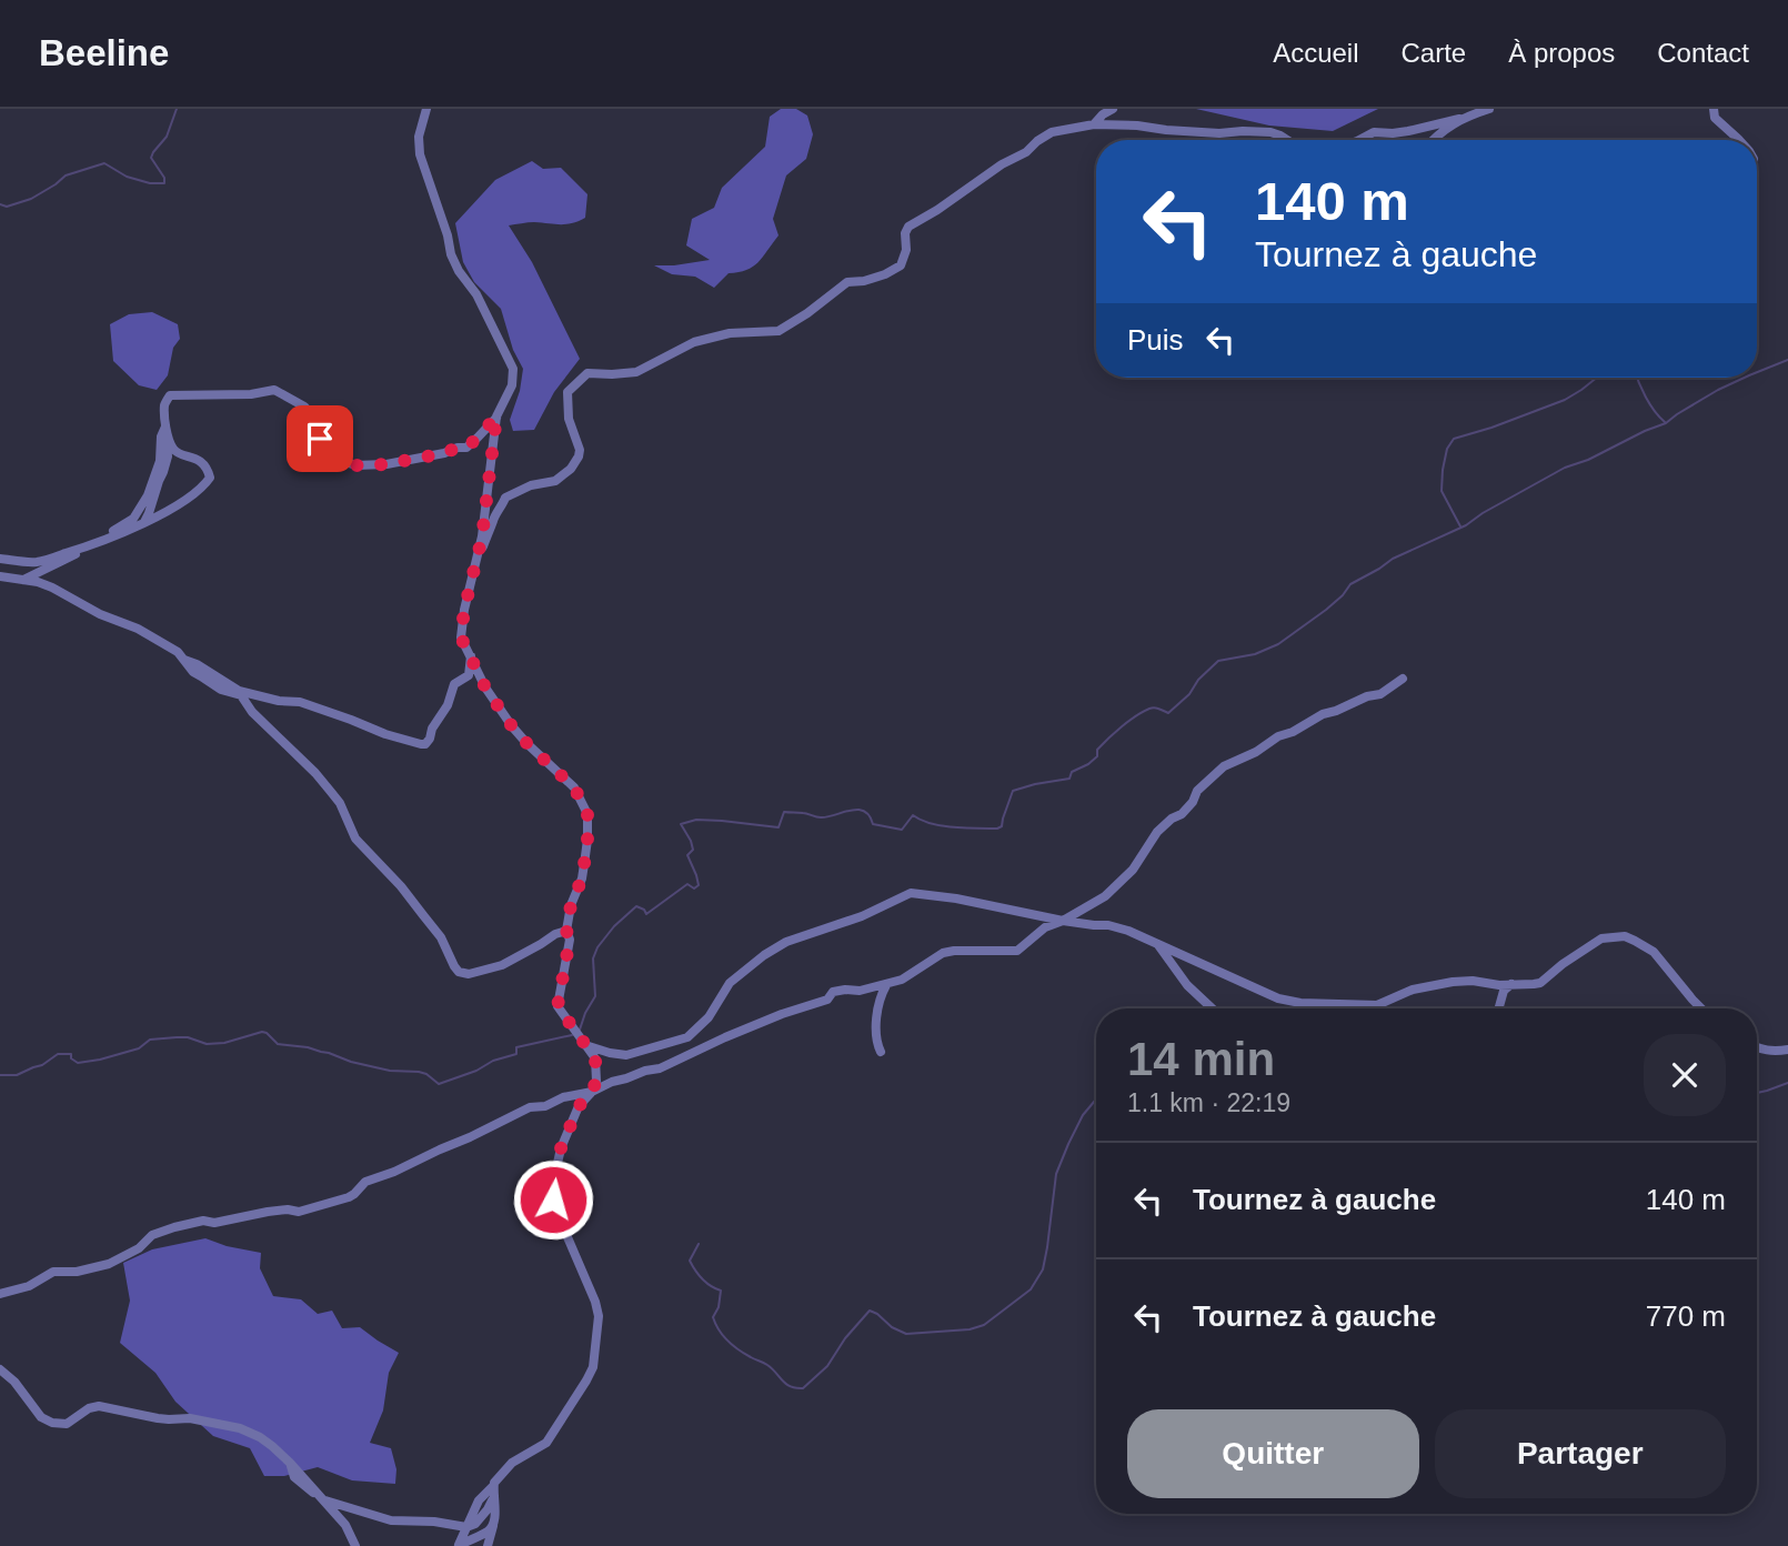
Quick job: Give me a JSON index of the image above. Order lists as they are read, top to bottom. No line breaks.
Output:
{"page":{"header":"Beeline","nav":["Accueil","Carte","À propos","Contact"],"turn":["140 m","Tournez à gauche"],"then":"Puis","heading":["14 min","1.1 km · 22:19"],"list":[{"name":"Tournez à gauche","value":"140 m"},{"name":"Tournez à gauche","value":"770 m"}],"buttons":["Quitter","Partager"]}}
